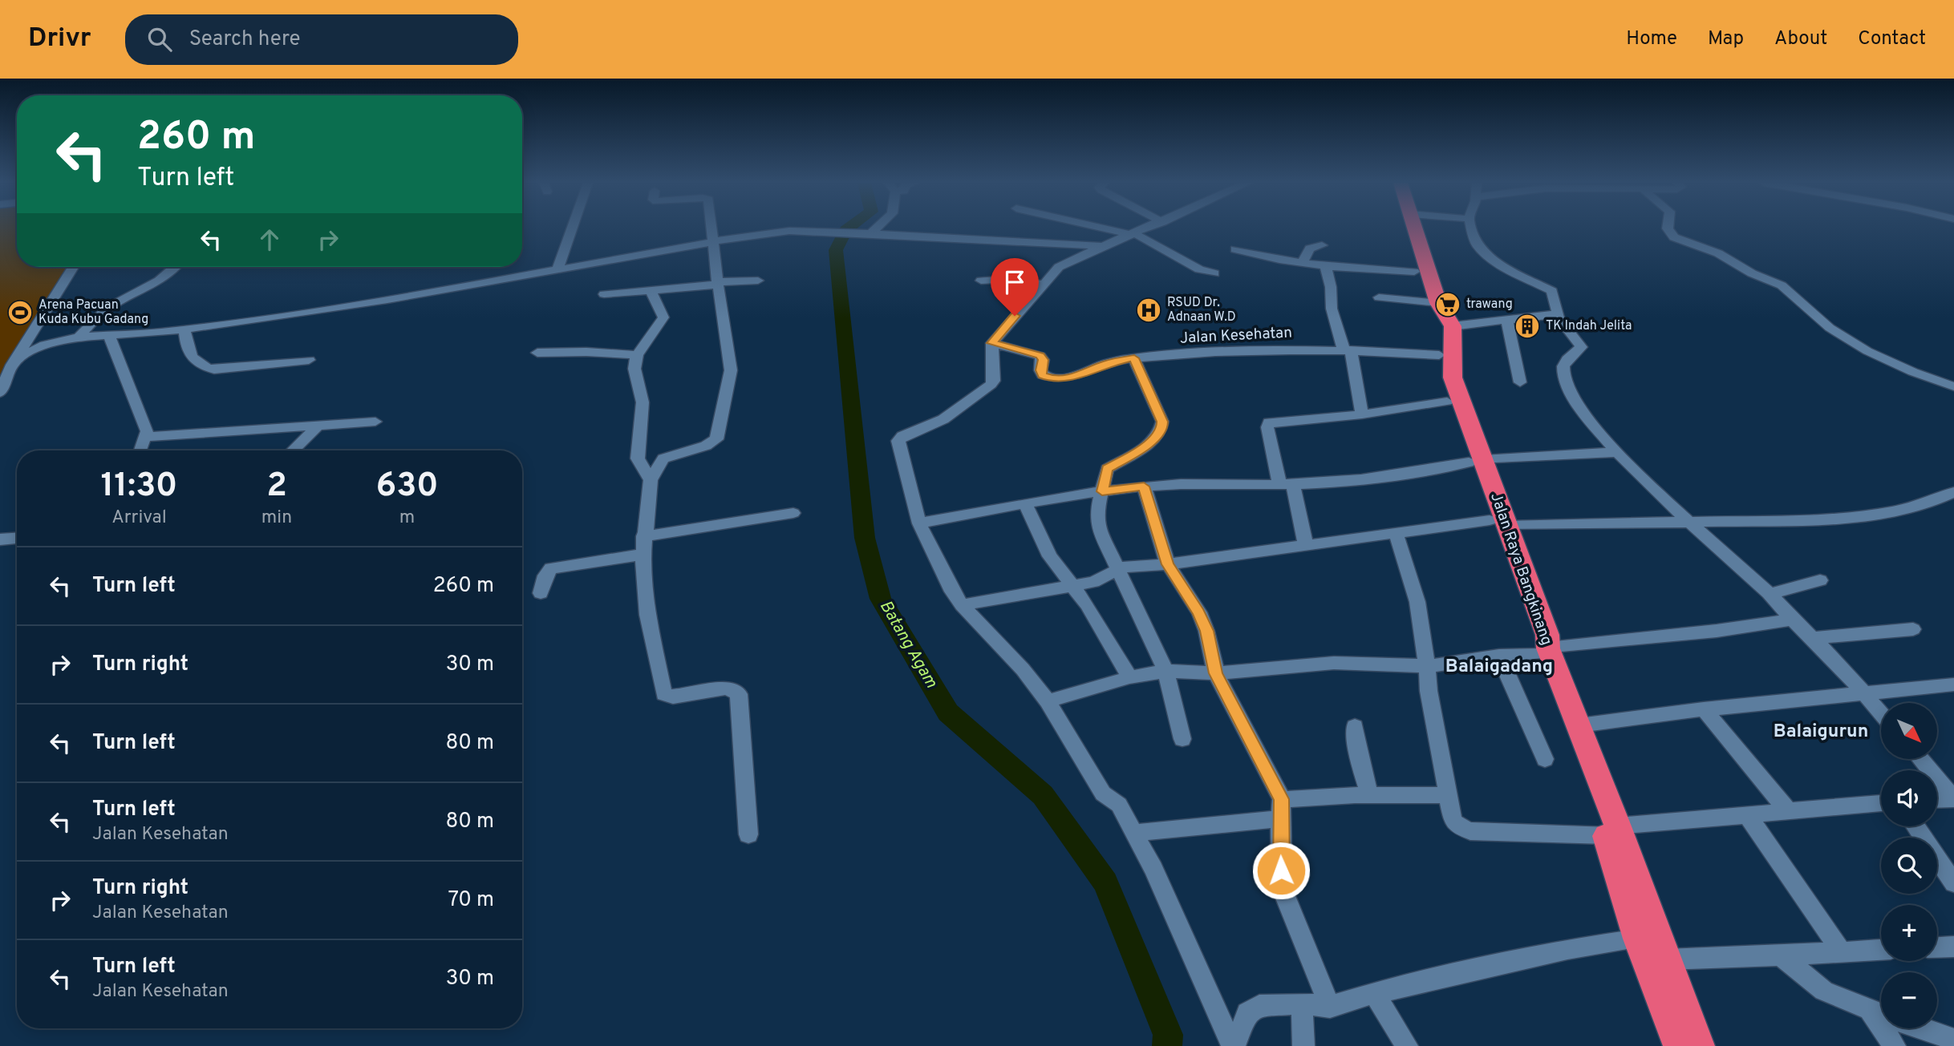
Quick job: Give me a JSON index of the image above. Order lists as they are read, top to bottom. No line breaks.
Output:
{"streets":{"highway":["Jalan Raya Bangkinang"],"street":["Jalan Kesehatan"]},"crossings":[["Jalan Kesehatan","Jalan Raya Bangkinang"]],"districts":["Balaigadang","Balaigurun"],"water":["Batang Agam"],"places":{"supermarket":["trawang"],"hospital":["RSUD Dr. Adnaan W.D"],"sports":["Arena Pacuan Kuda Kubu Gadang"],"building":["TK Indah Jelita"]},"north":"bottom right","page":{"header":"Drivr","search":"Search here","nav":["Home","Map","About","Contact"],"turn":["260 m","Turn left"],"eta":["11:30","Arrival","2","min","630","m"],"list":[{"name":"Turn left","value":"260 m"},{"name":"Turn right","value":"30 m"},{"name":"Turn left","value":"80 m"},{"name":"Turn left","note":"Jalan Kesehatan","value":"80 m"},{"name":"Turn right","note":"Jalan Kesehatan","value":"70 m"},{"name":"Turn left","note":"Jalan Kesehatan","value":"30 m"}],"map_buttons":["+","−"]}}
